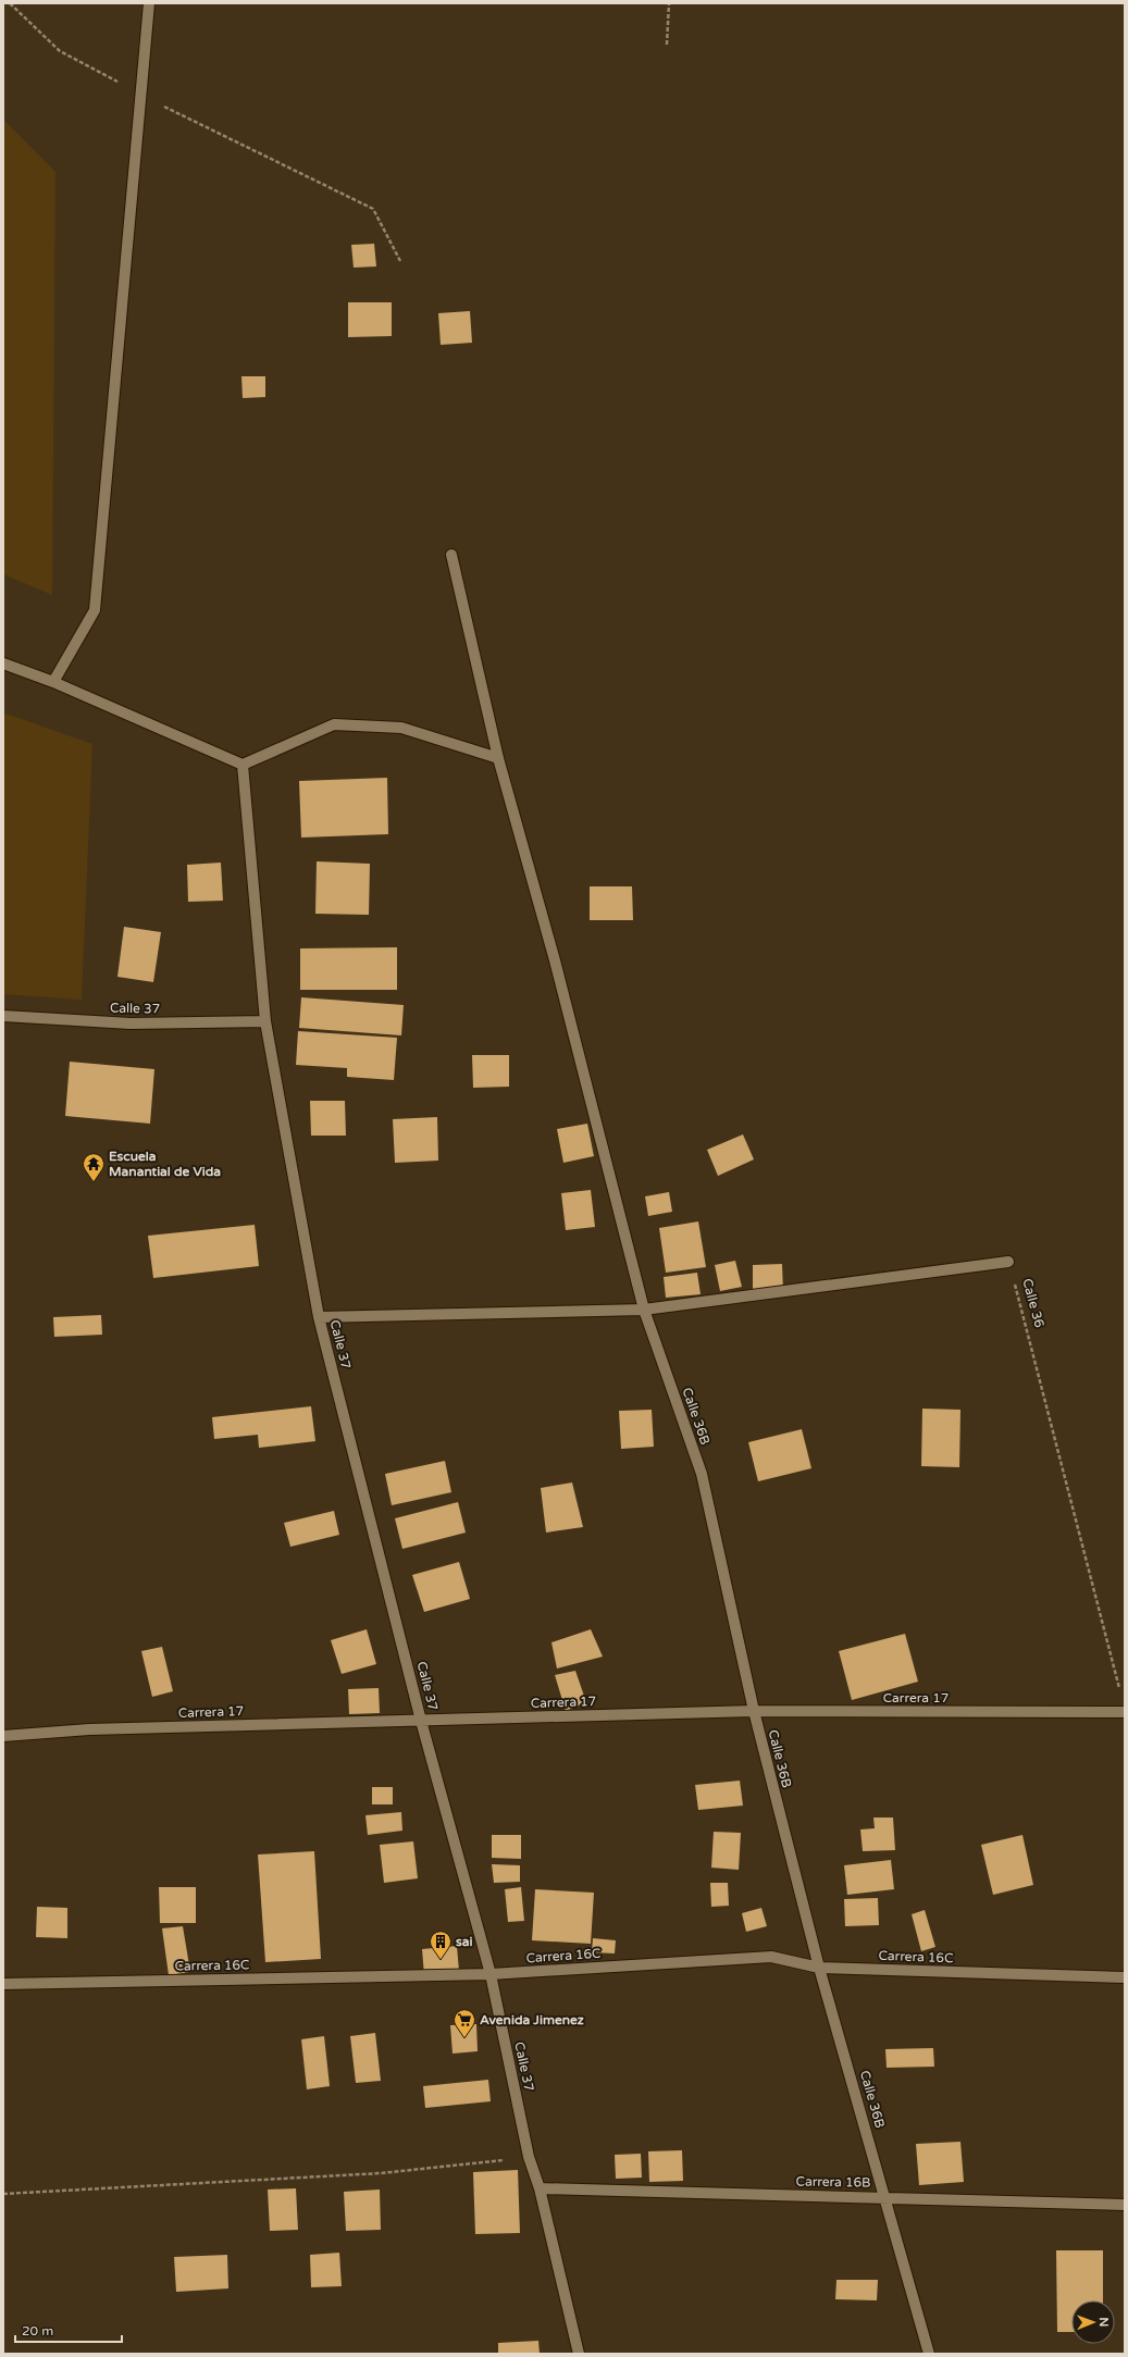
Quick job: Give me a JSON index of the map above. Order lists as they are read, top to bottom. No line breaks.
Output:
{"streets":{"street":["Calle 37","Calle 36B","Carrera 17","Carrera 16C","Carrera 16B"],"path":["Calle 36"]},"crossings":[["Calle 37","Carrera 17"],["Calle 37","Carrera 16C"],["Calle 37","Carrera 16B"],["Calle 36B","Carrera 17"],["Calle 36B","Carrera 16C"],["Calle 36B","Carrera 16B"]],"places":{"temple":["Escuela Manantial de Vida"],"building":["sai"],"supermarket":["Avenida Jimenez"]},"scale_bar":"20 m","north":"right"}
